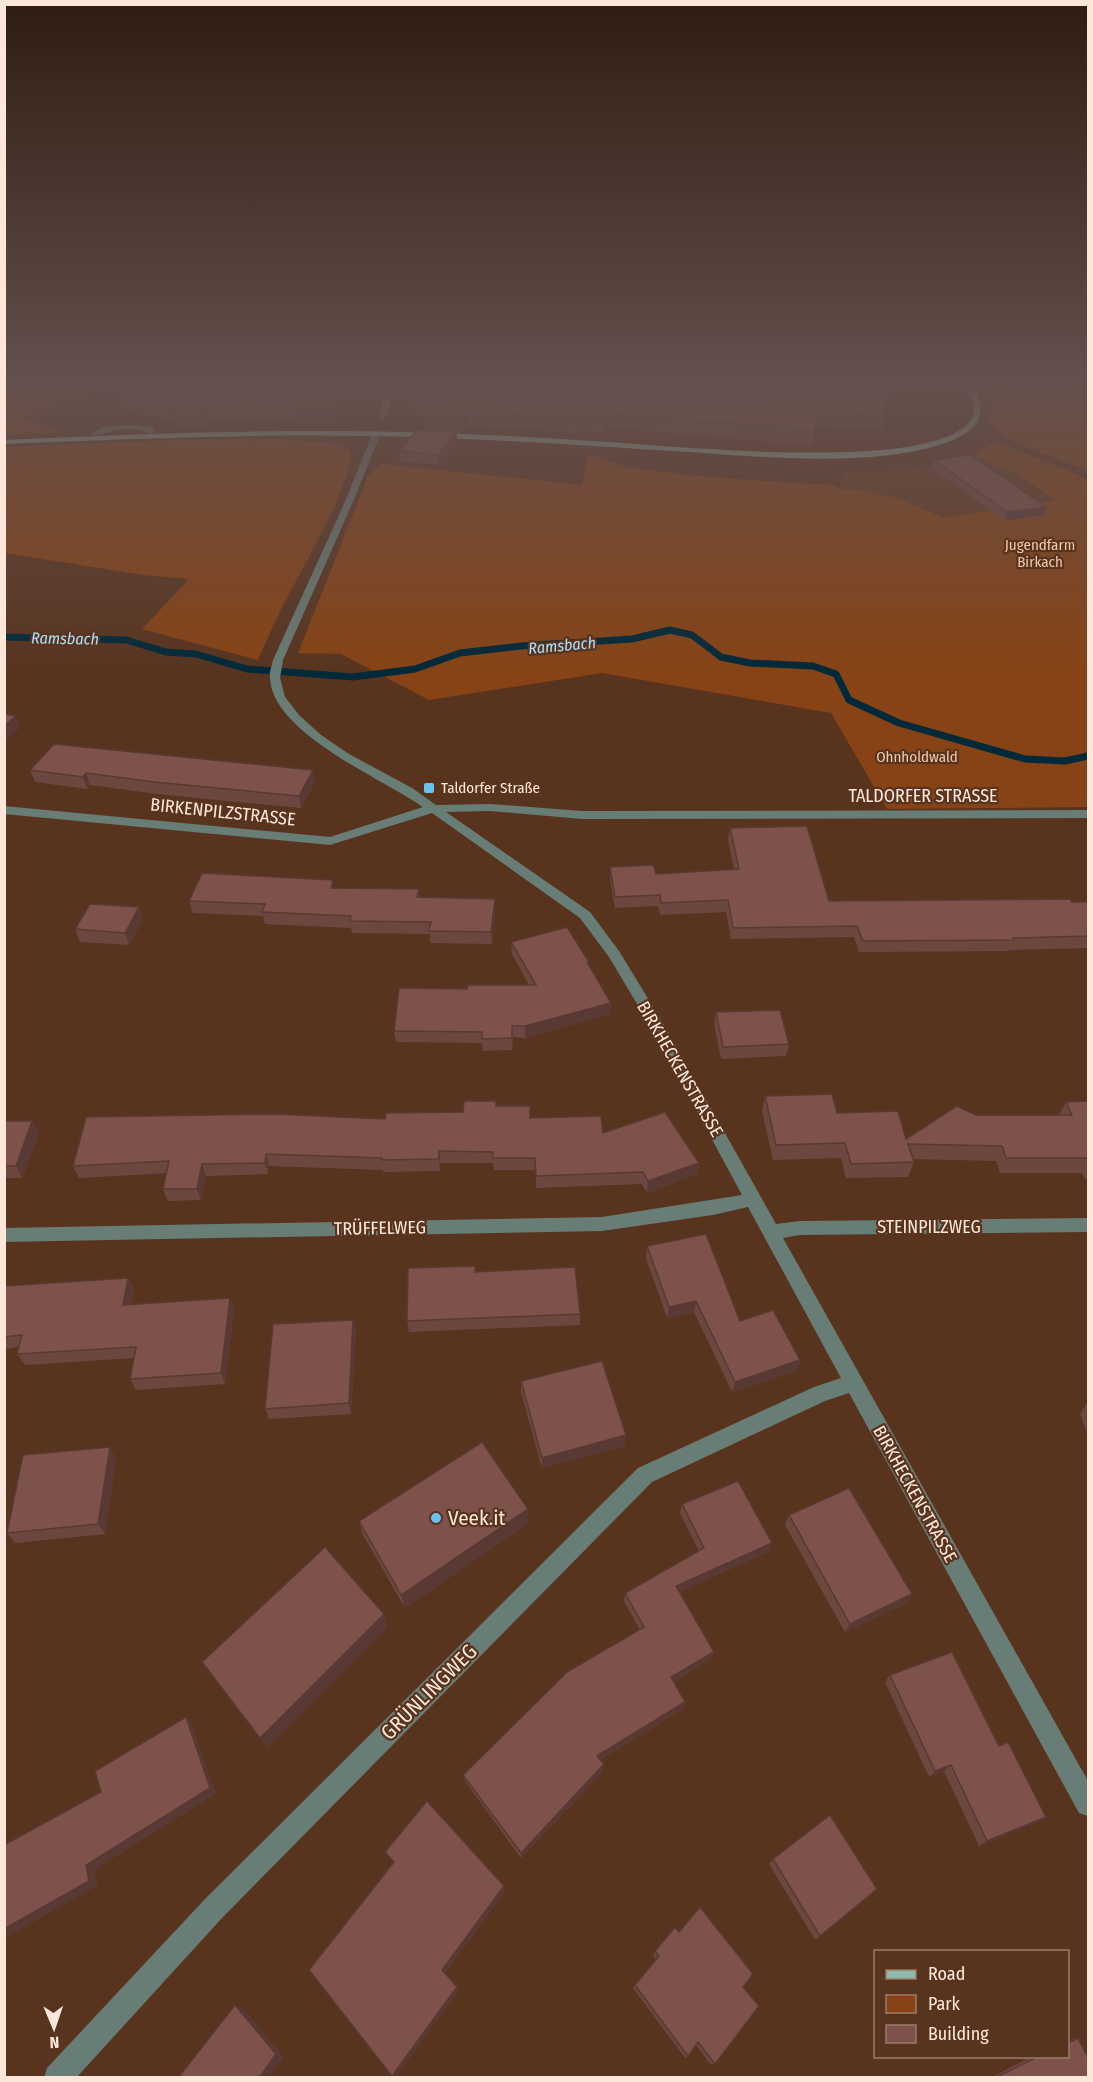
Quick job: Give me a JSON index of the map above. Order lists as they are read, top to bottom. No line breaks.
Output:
{"streets":{"street":["TALDORFER STRASSE","BIRKENPILZSTRASSE","BIRKHECKENSTRASSE","STEINPILZWEG","TRÜFFELWEG","GRÜNLINGWEG"]},"crossings":[["TALDORFER STRASSE","BIRKENPILZSTRASSE"],["TALDORFER STRASSE","BIRKHECKENSTRASSE"],["BIRKENPILZSTRASSE","BIRKHECKENSTRASSE"],["BIRKHECKENSTRASSE","STEINPILZWEG"],["BIRKHECKENSTRASSE","TRÜFFELWEG"],["BIRKHECKENSTRASSE","GRÜNLINGWEG"]],"water":["Ramsbach"],"parks":["Jugendfarm Birkach","Ohnholdwald"],"places":{"transit":["Taldorfer Straße"],"other":["Veek.it"]},"legend":["Road","Park","Building"],"north":"bottom"}
